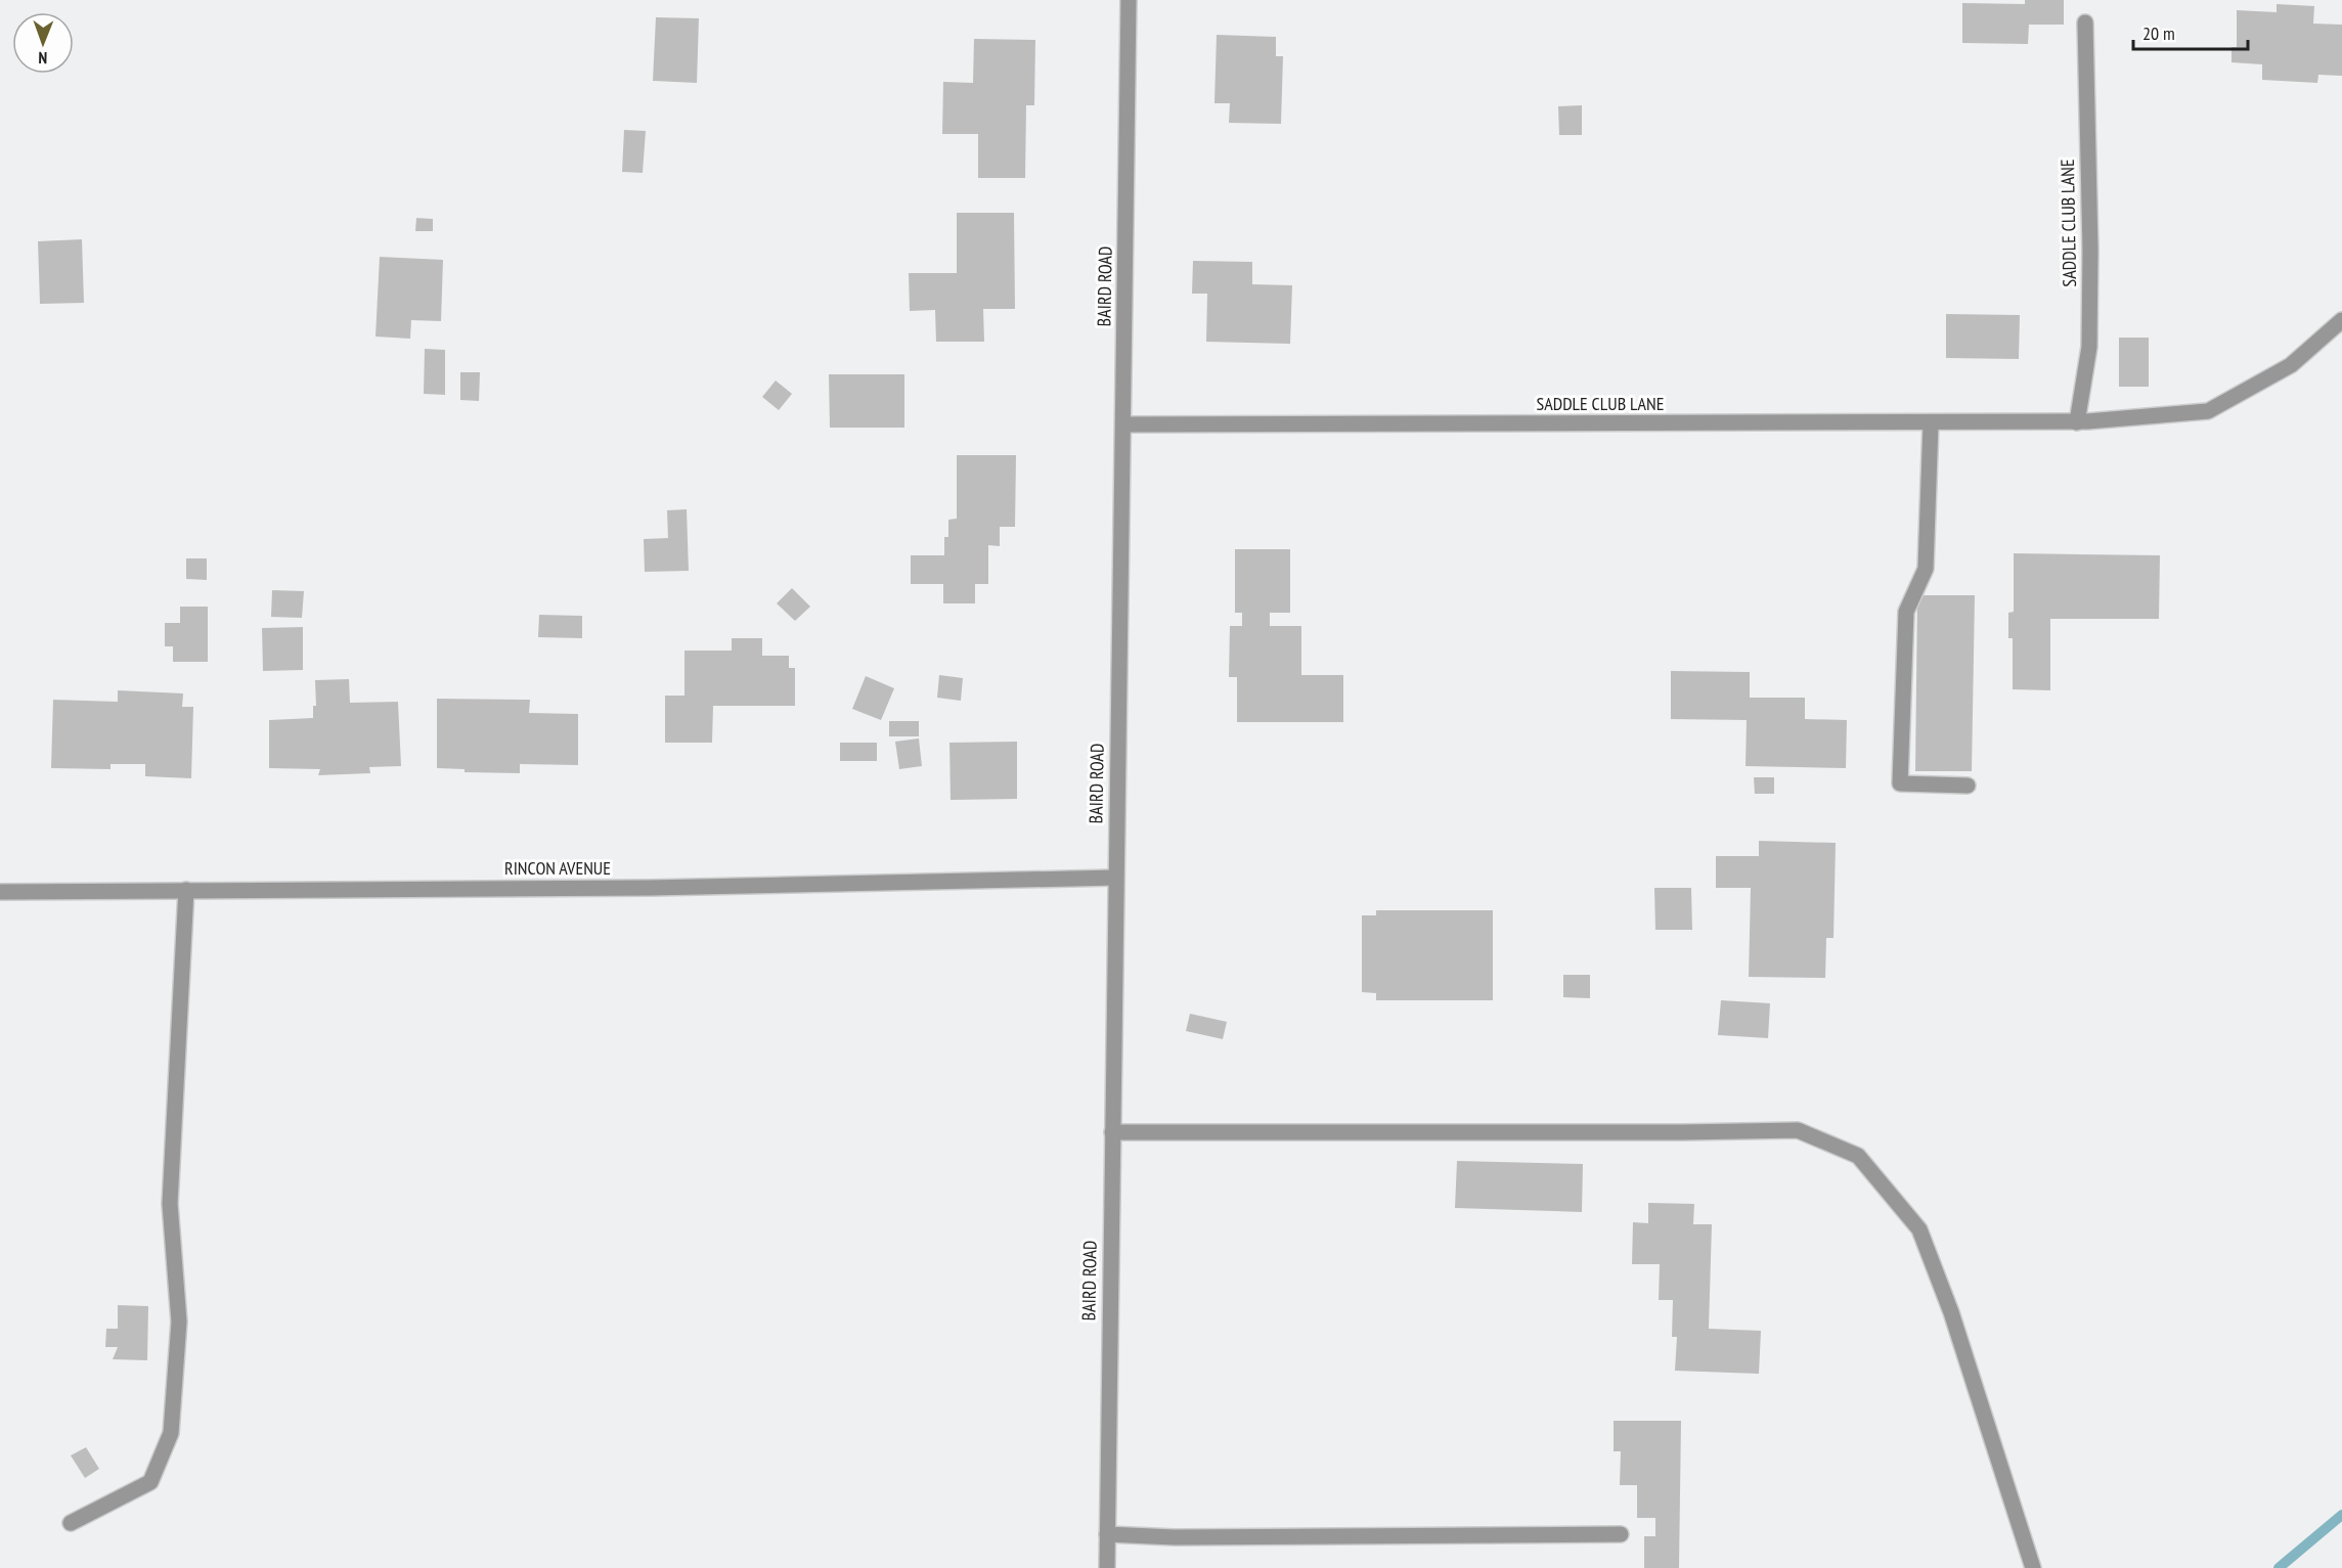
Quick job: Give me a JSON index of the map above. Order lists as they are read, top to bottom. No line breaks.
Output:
{"streets":{"street":["SADDLE CLUB LANE","BAIRD ROAD","RINCON AVENUE"]},"crossings":[["SADDLE CLUB LANE","BAIRD ROAD"],["BAIRD ROAD","RINCON AVENUE"]],"scale_bar":"20 m","north":"bottom"}
